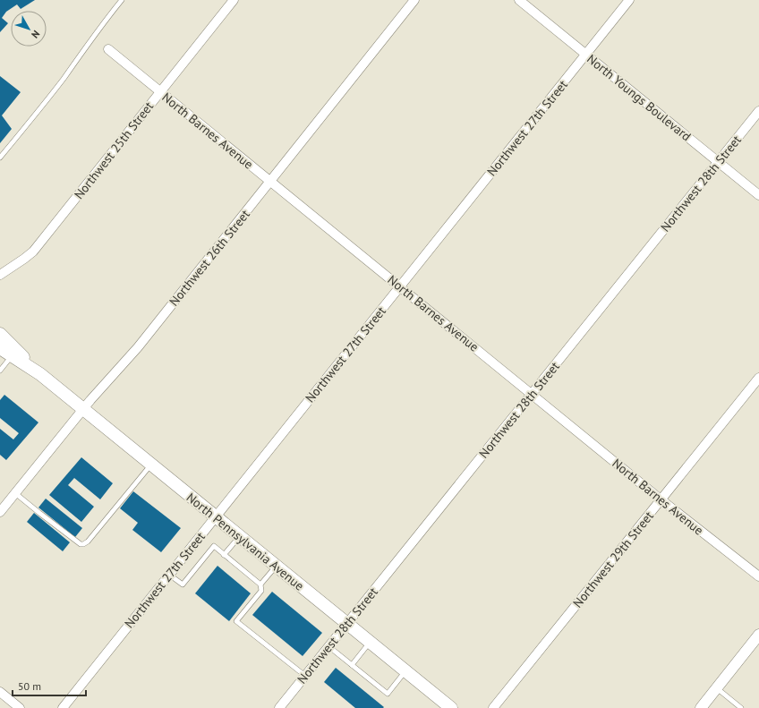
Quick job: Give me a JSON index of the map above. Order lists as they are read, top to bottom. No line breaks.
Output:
{"streets":{"main road":["North Pennsylvania Avenue"],"street":["North Youngs Boulevard","Northwest 27th Street","North Barnes Avenue","Northwest 25th Street","Northwest 28th Street","Northwest 26th Street","Northwest 29th Street"]},"crossings":[["North Youngs Boulevard","Northwest 27th Street"],["North Youngs Boulevard","Northwest 28th Street"],["Northwest 27th Street","North Barnes Avenue"],["Northwest 27th Street","North Pennsylvania Avenue"],["North Barnes Avenue","Northwest 25th Street"],["North Barnes Avenue","Northwest 28th Street"],["North Barnes Avenue","Northwest 26th Street"],["North Barnes Avenue","Northwest 29th Street"],["Northwest 28th Street","North Pennsylvania Avenue"],["Northwest 26th Street","North Pennsylvania Avenue"]],"scale_bar":"50 m","north":"bottom right"}
